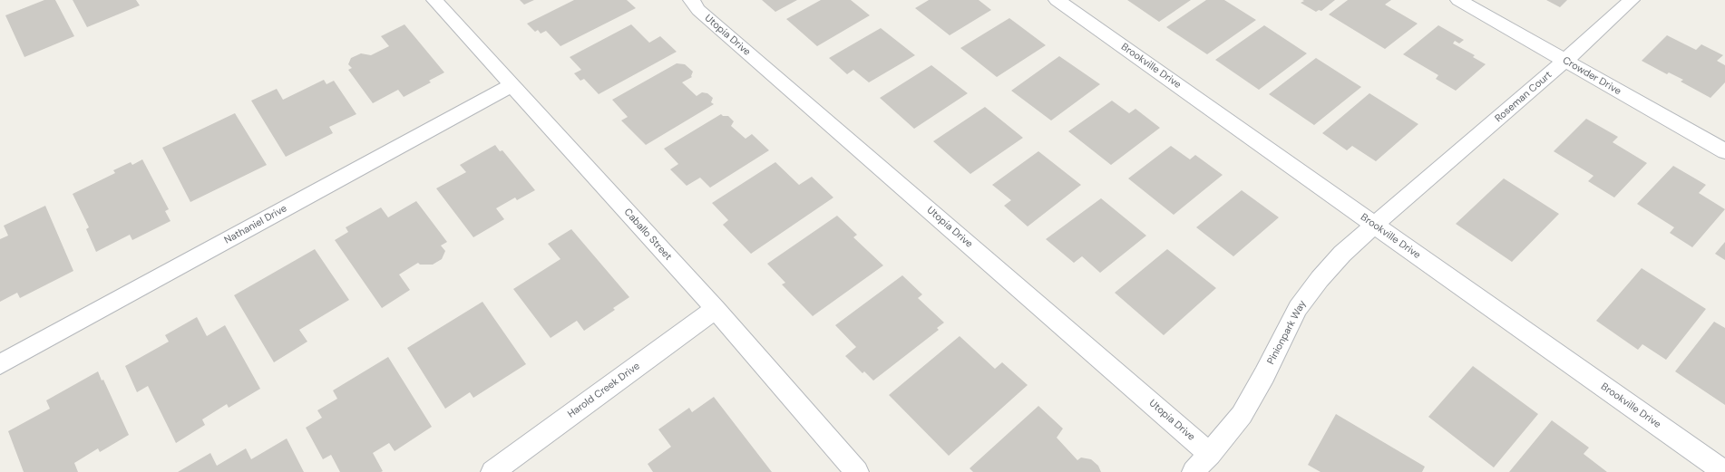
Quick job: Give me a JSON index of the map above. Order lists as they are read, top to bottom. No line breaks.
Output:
{"streets":{"street":["Utopia Drive","Brookville Drive","Crowder Drive","Roseman Court","Nathaniel Drive","Caballo Street","Pinionpark Way","Harold Creek Drive"]},"crossings":[["Utopia Drive","Pinionpark Way"],["Brookville Drive","Pinionpark Way"],["Crowder Drive","Roseman Court"],["Roseman Court","Pinionpark Way"],["Nathaniel Drive","Caballo Street"],["Caballo Street","Harold Creek Drive"]]}
